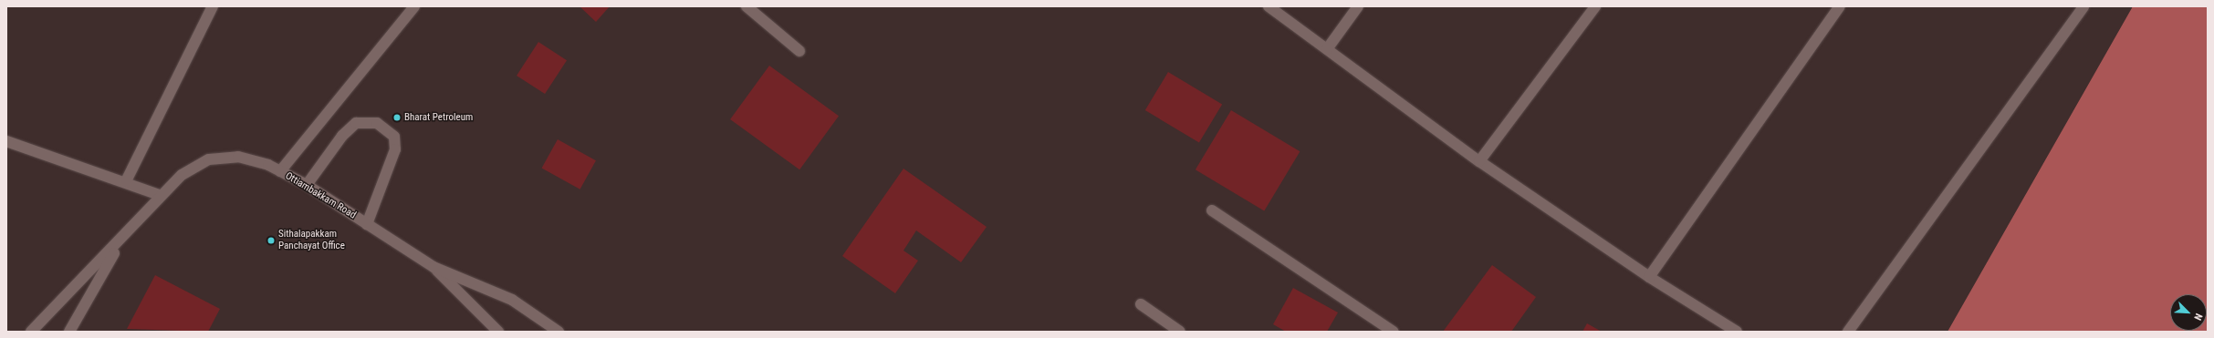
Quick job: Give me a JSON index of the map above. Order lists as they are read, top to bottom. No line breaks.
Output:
{"streets":{"street":["Ottiambakkam Road"]},"places":["Bharat Petroleum","Sithalapakkam Panchayat Office"],"north":"bottom right"}
